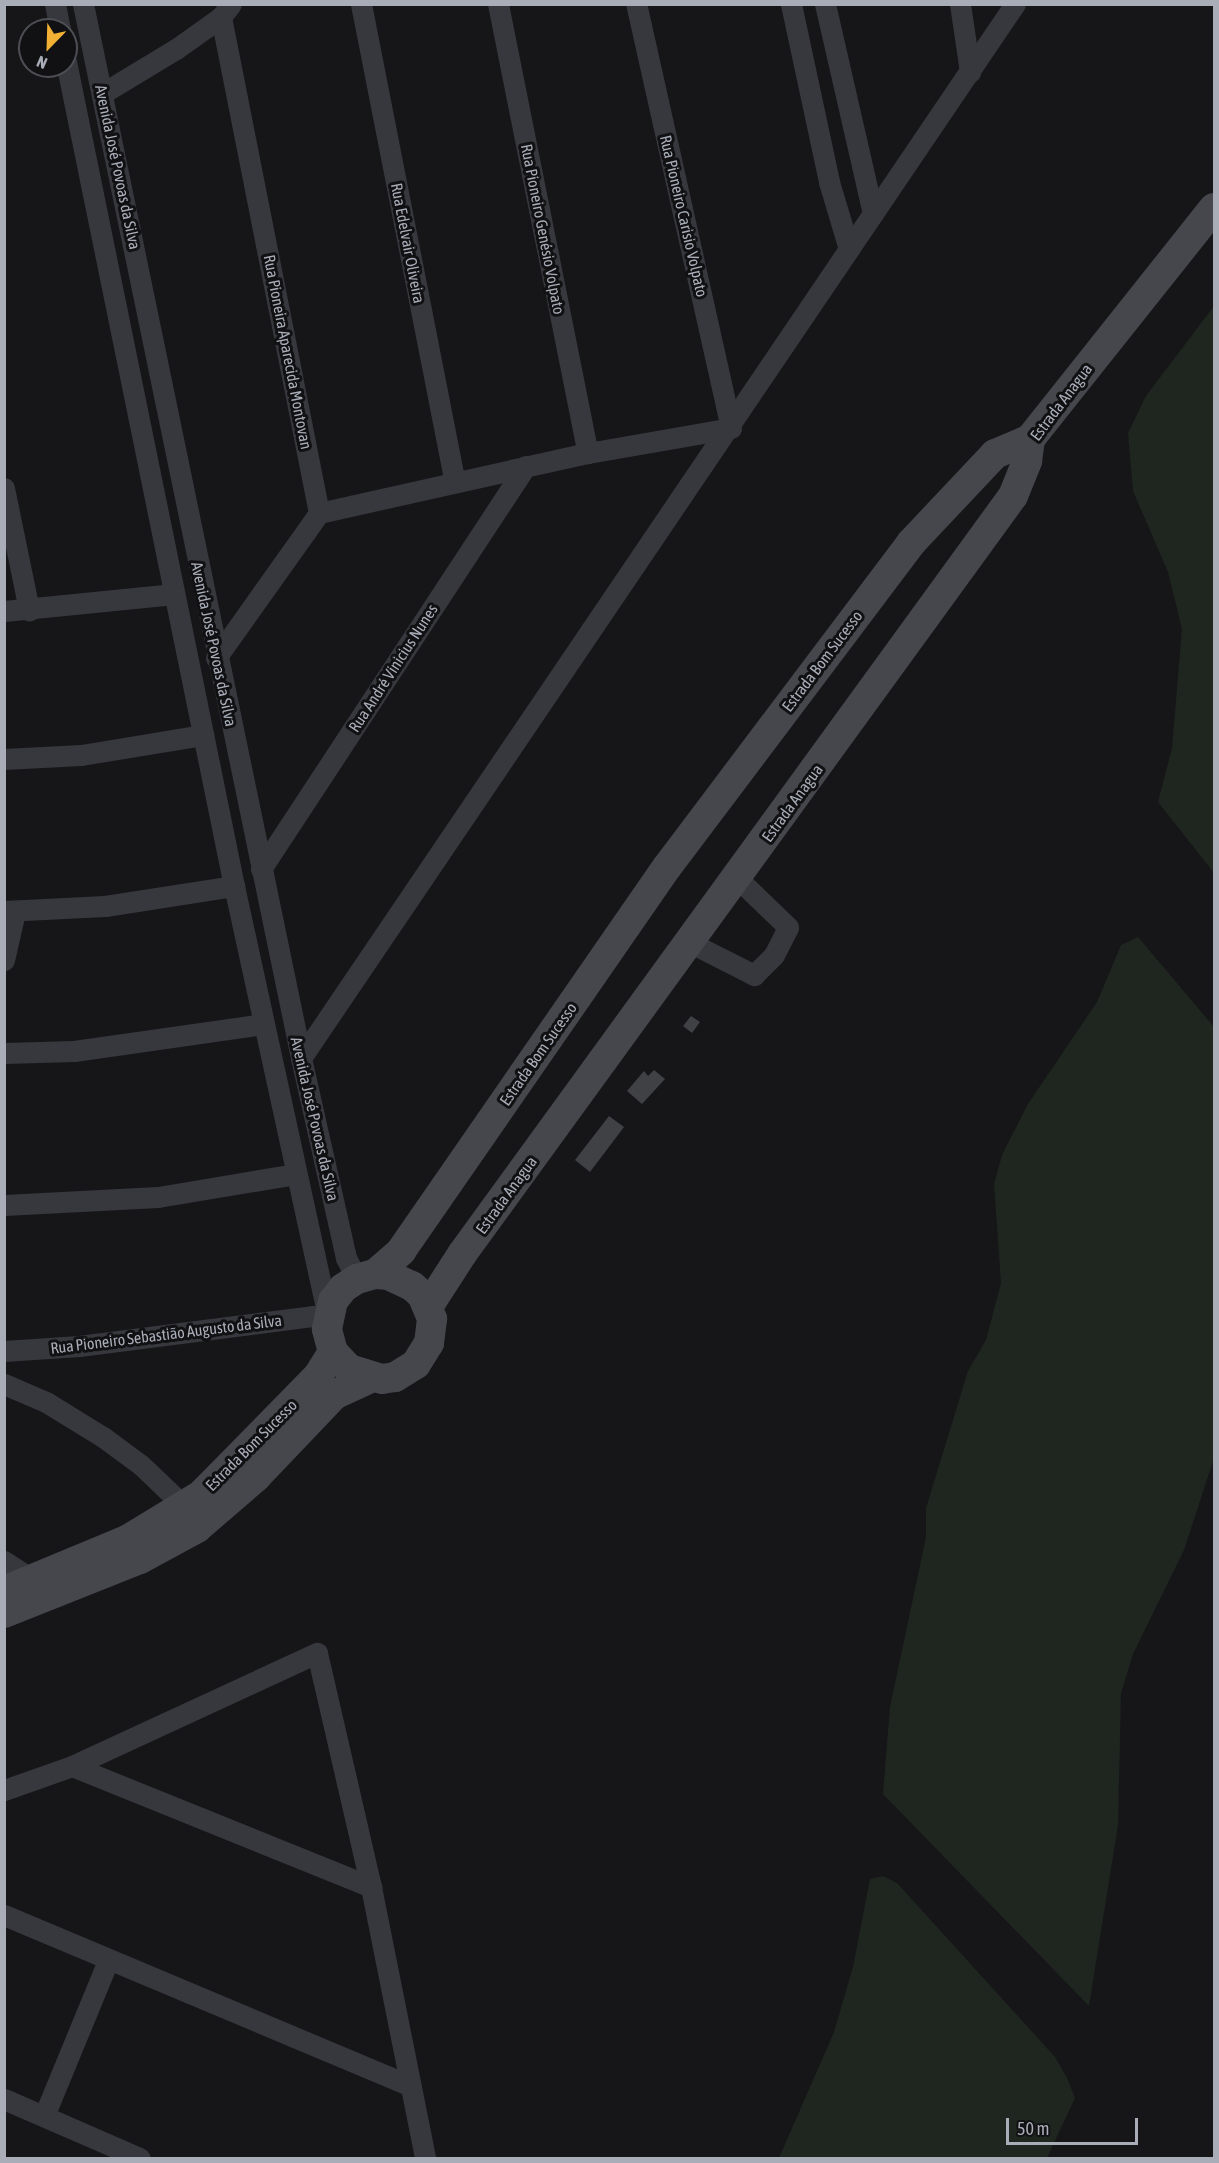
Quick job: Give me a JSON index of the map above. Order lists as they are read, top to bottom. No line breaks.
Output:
{"streets":{"main road":["Estrada Anagua","Estrada Bom Sucesso"],"street":["Avenida José Povoas da Silva","Rua Pioneiro Carisio Volpato","Rua Pioneiro Genésio Volpato","Rua Edelvair Oliveira","Rua Pioneira Aparecida Montovan","Rua André Vinicius Nunes","Rua Pioneiro Sebastião Augusto da Silva"]},"crossings":[["Avenida José Povoas da Silva","Estrada Anagua"],["Avenida José Povoas da Silva","Estrada Bom Sucesso"],["Avenida José Povoas da Silva","Rua André Vinicius Nunes"],["Avenida José Povoas da Silva","Rua Pioneiro Sebastião Augusto da Silva"],["Estrada Anagua","Estrada Bom Sucesso"],["Estrada Anagua","Rua Pioneiro Sebastião Augusto da Silva"],["Estrada Bom Sucesso","Rua Pioneiro Sebastião Augusto da Silva"]],"scale_bar":"50 m","north":"bottom left"}
